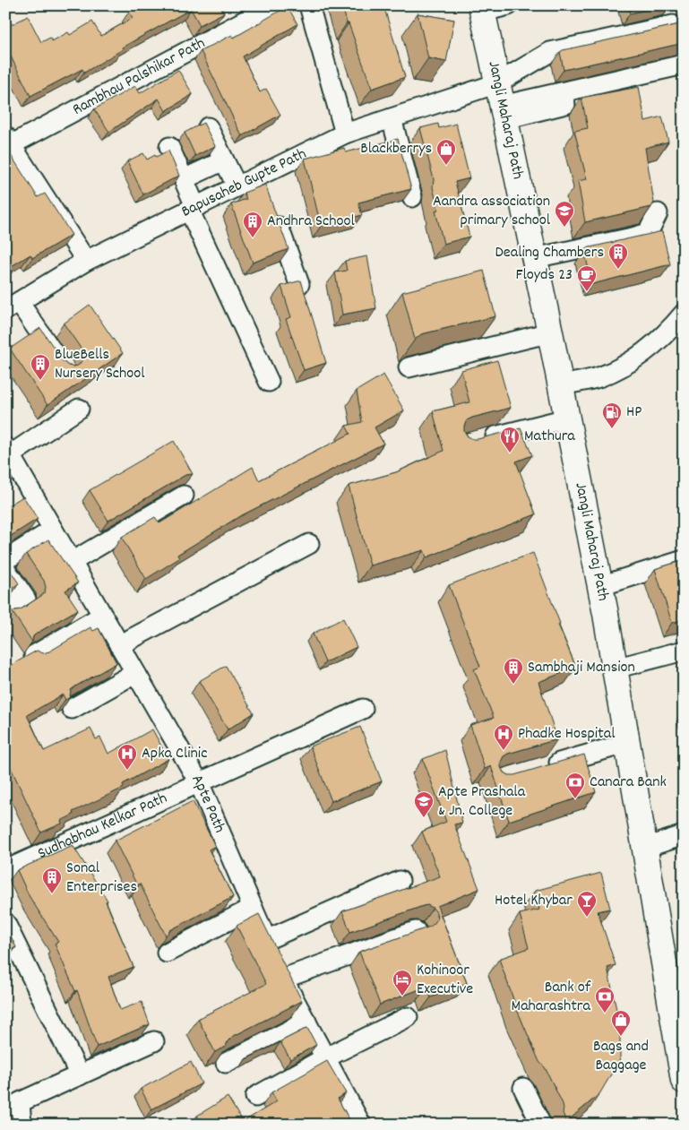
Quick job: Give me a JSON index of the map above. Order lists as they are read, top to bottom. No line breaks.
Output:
{"streets":{"main road":["Jangli Maharaj Path"],"street":["Rambhau Palshikar Path","Bapusaheb Gupte Path","Apte Path","Sudhabhau Kelkar Path"]},"crossings":[["Jangli Maharaj Path","Bapusaheb Gupte Path"],["Apte Path","Sudhabhau Kelkar Path"]],"places":{"shop":["Blackberrys","Bags and Baggage"],"school or university":["Aandra association primary school","Apte Prashala & Jn. College"],"building":["Andhra School","Dealing Chambers","BlueBells Nursery School","Sambhaji Mansion","Sonal Enterprises"],"cafe":["Floyds 23"],"fuel station":["HP"],"restaurant":["Mathura"],"hospital":["Phadke Hospital","Apka Clinic"],"bank":["Canara Bank","Bank of Maharashtra"],"bar":["Hotel Khybar"],"hotel":["Kohinoor Executive"]}}
